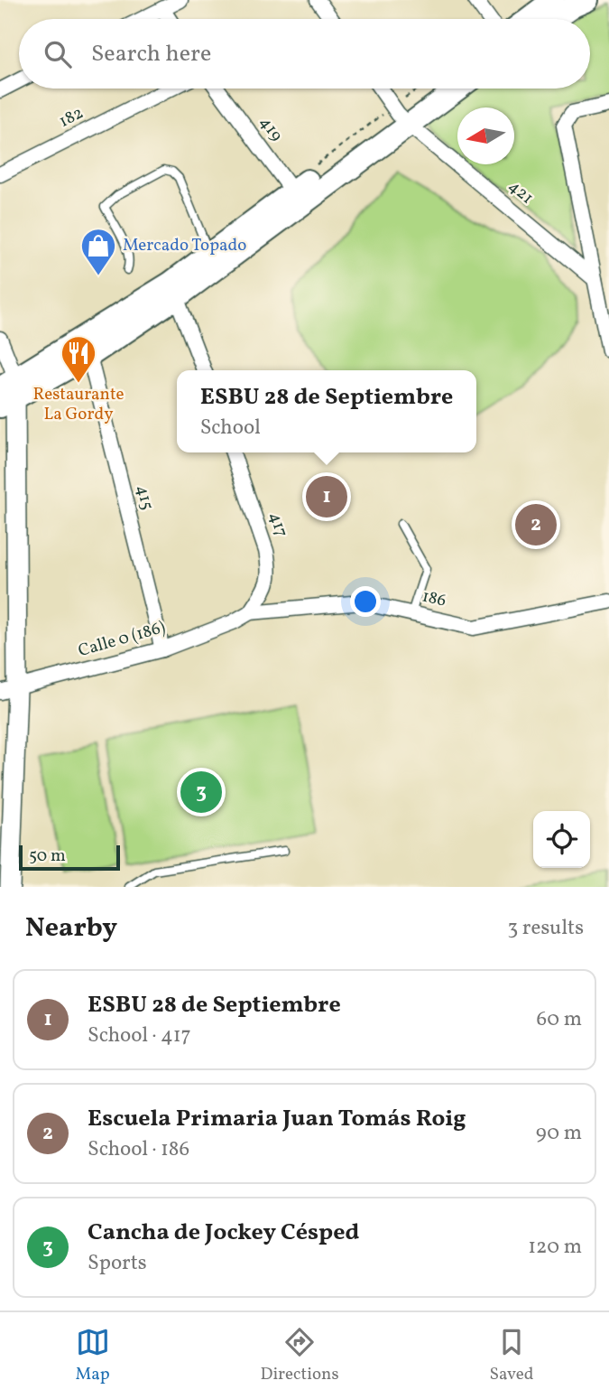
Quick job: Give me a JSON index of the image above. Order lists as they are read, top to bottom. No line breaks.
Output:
{"streets":{"street":["182","419","421","415","417","186","Calle 0 (186)"]},"crossings":[["415","Calle 0 (186)"],["417","186"],["417","Calle 0 (186)"],["186","Calle 0 (186)"]],"places":{"shop":["Mercado Topado"],"restaurant":["Restaurante La Gordy"]},"scale_bar":"50 m","north":"left","page":{"search":"Search here","popup":["ESBU 28 de Septiembre","School"],"pins":["1","2","3"],"scale":"50 m","heading":["Nearby","3 results"],"list":[{"mark":"1","name":"ESBU 28 de Septiembre","note":"School · 417","value":"60 m"},{"mark":"2","name":"Escuela Primaria Juan Tomás Roig","note":"School · 186","value":"90 m"},{"mark":"3","name":"Cancha de Jockey Césped","note":"Sports","value":"120 m"}],"nav":["Map","Directions","Saved"]}}
